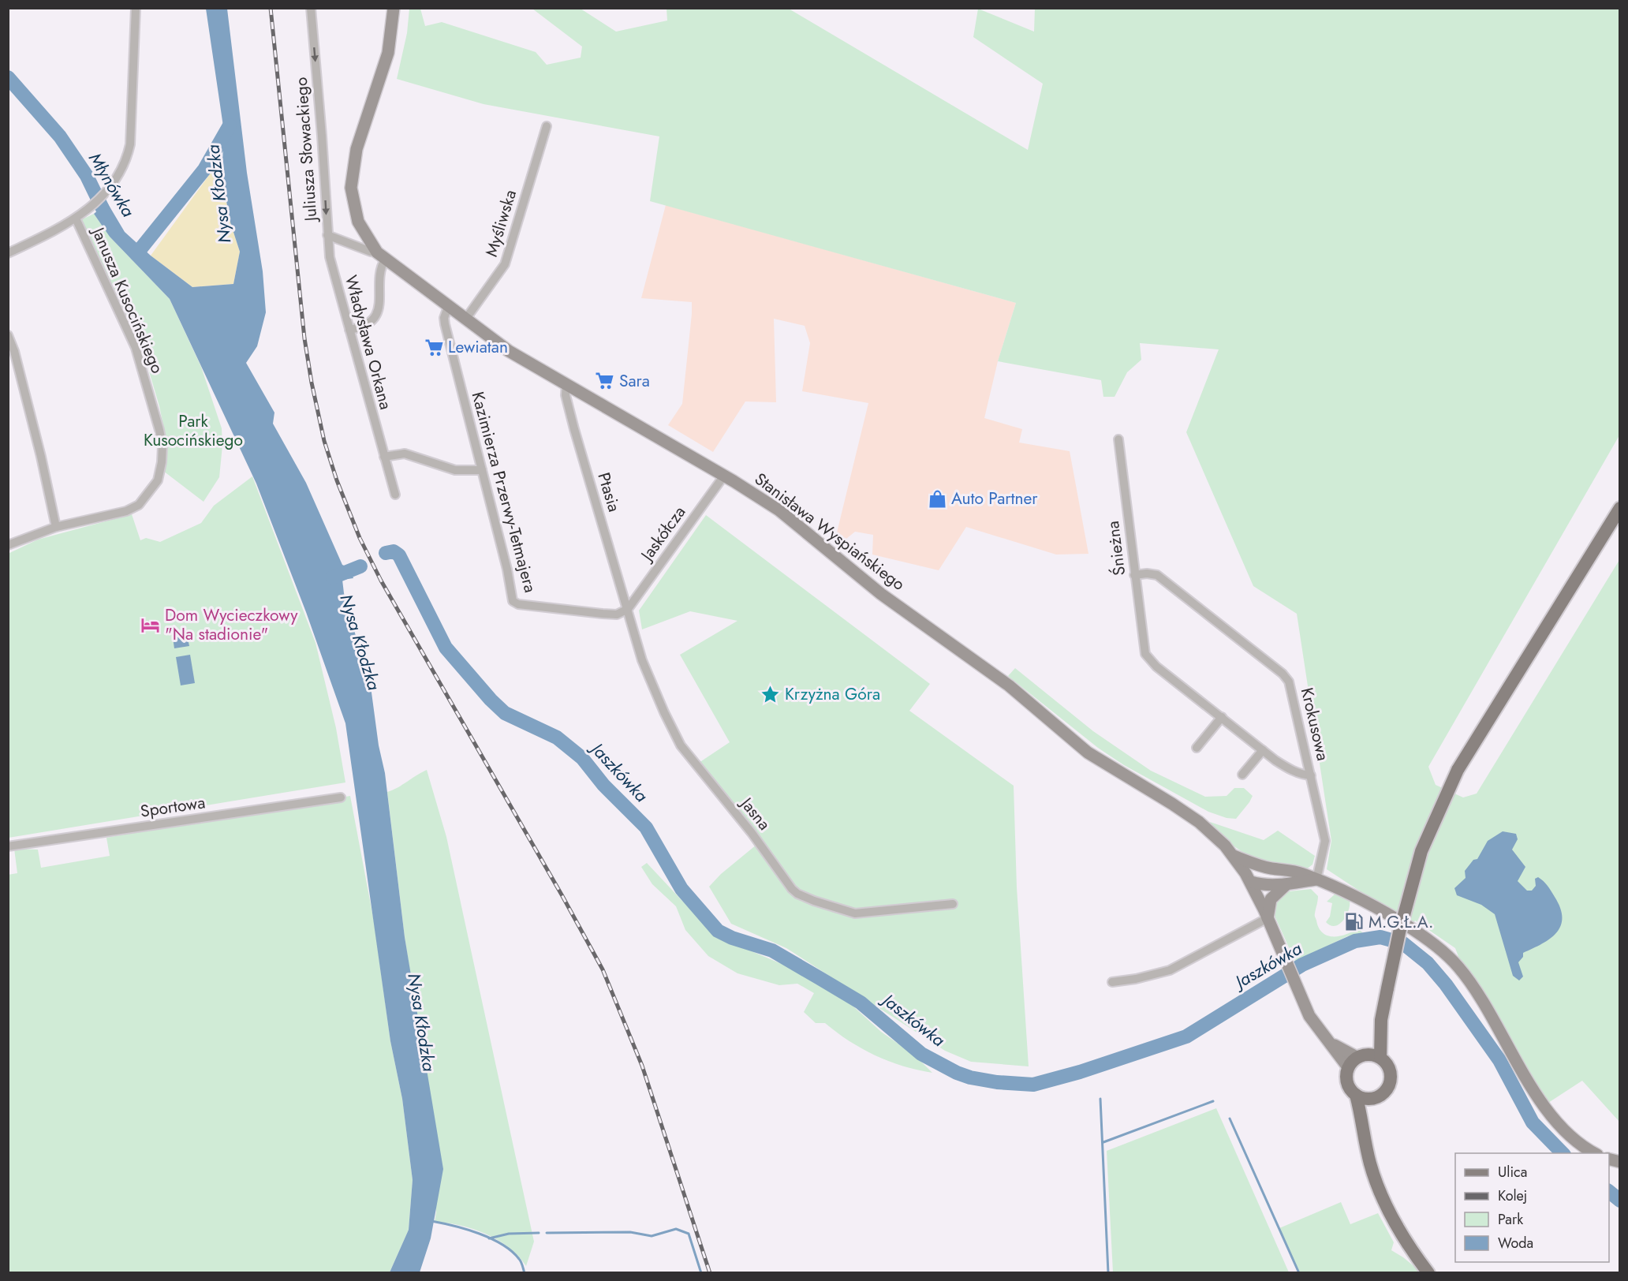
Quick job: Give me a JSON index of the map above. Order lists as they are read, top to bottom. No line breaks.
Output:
{"streets":{"main road":["Stanisława Wyspiańskiego"],"street":["Juliusza Słowackiego","Myśliwska","Janusza Kusocińskiego","Władysława Orkana","Kazimierza Przerwy-Tetmajera","Ptasia","Jaskółcza","Śnieżna","Krokusowa","Sportowa","Jasna"]},"crossings":[["Juliusza Słowackiego","Władysława Orkana"],["Juliusza Słowackiego","Stanisława Wyspiańskiego"],["Myśliwska","Stanisława Wyspiańskiego"],["Kazimierza Przerwy-Tetmajera","Ptasia"],["Kazimierza Przerwy-Tetmajera","Stanisława Wyspiańskiego"],["Kazimierza Przerwy-Tetmajera","Jaskółcza"],["Kazimierza Przerwy-Tetmajera","Jasna"],["Ptasia","Stanisława Wyspiańskiego"],["Ptasia","Jaskółcza"],["Ptasia","Jasna"],["Stanisława Wyspiańskiego","Jaskółcza"],["Jaskółcza","Jasna"],["Śnieżna","Krokusowa"]],"one_way":["Juliusza Słowackiego"],"water":["Młynówka","Nysa Kłodzka","Jaszkówka"],"parks":["Park Kusocińskiego"],"places":{"supermarket":["Lewiatan","Sara"],"shop":["Auto Partner"],"hotel":["Dom Wycieczkowy \"Na stadionie\""],"place":["Krzyżna Góra"],"fuel station":["M.G.Ł.A."]},"legend":["Ulica","Kolej","Park","Woda"]}
